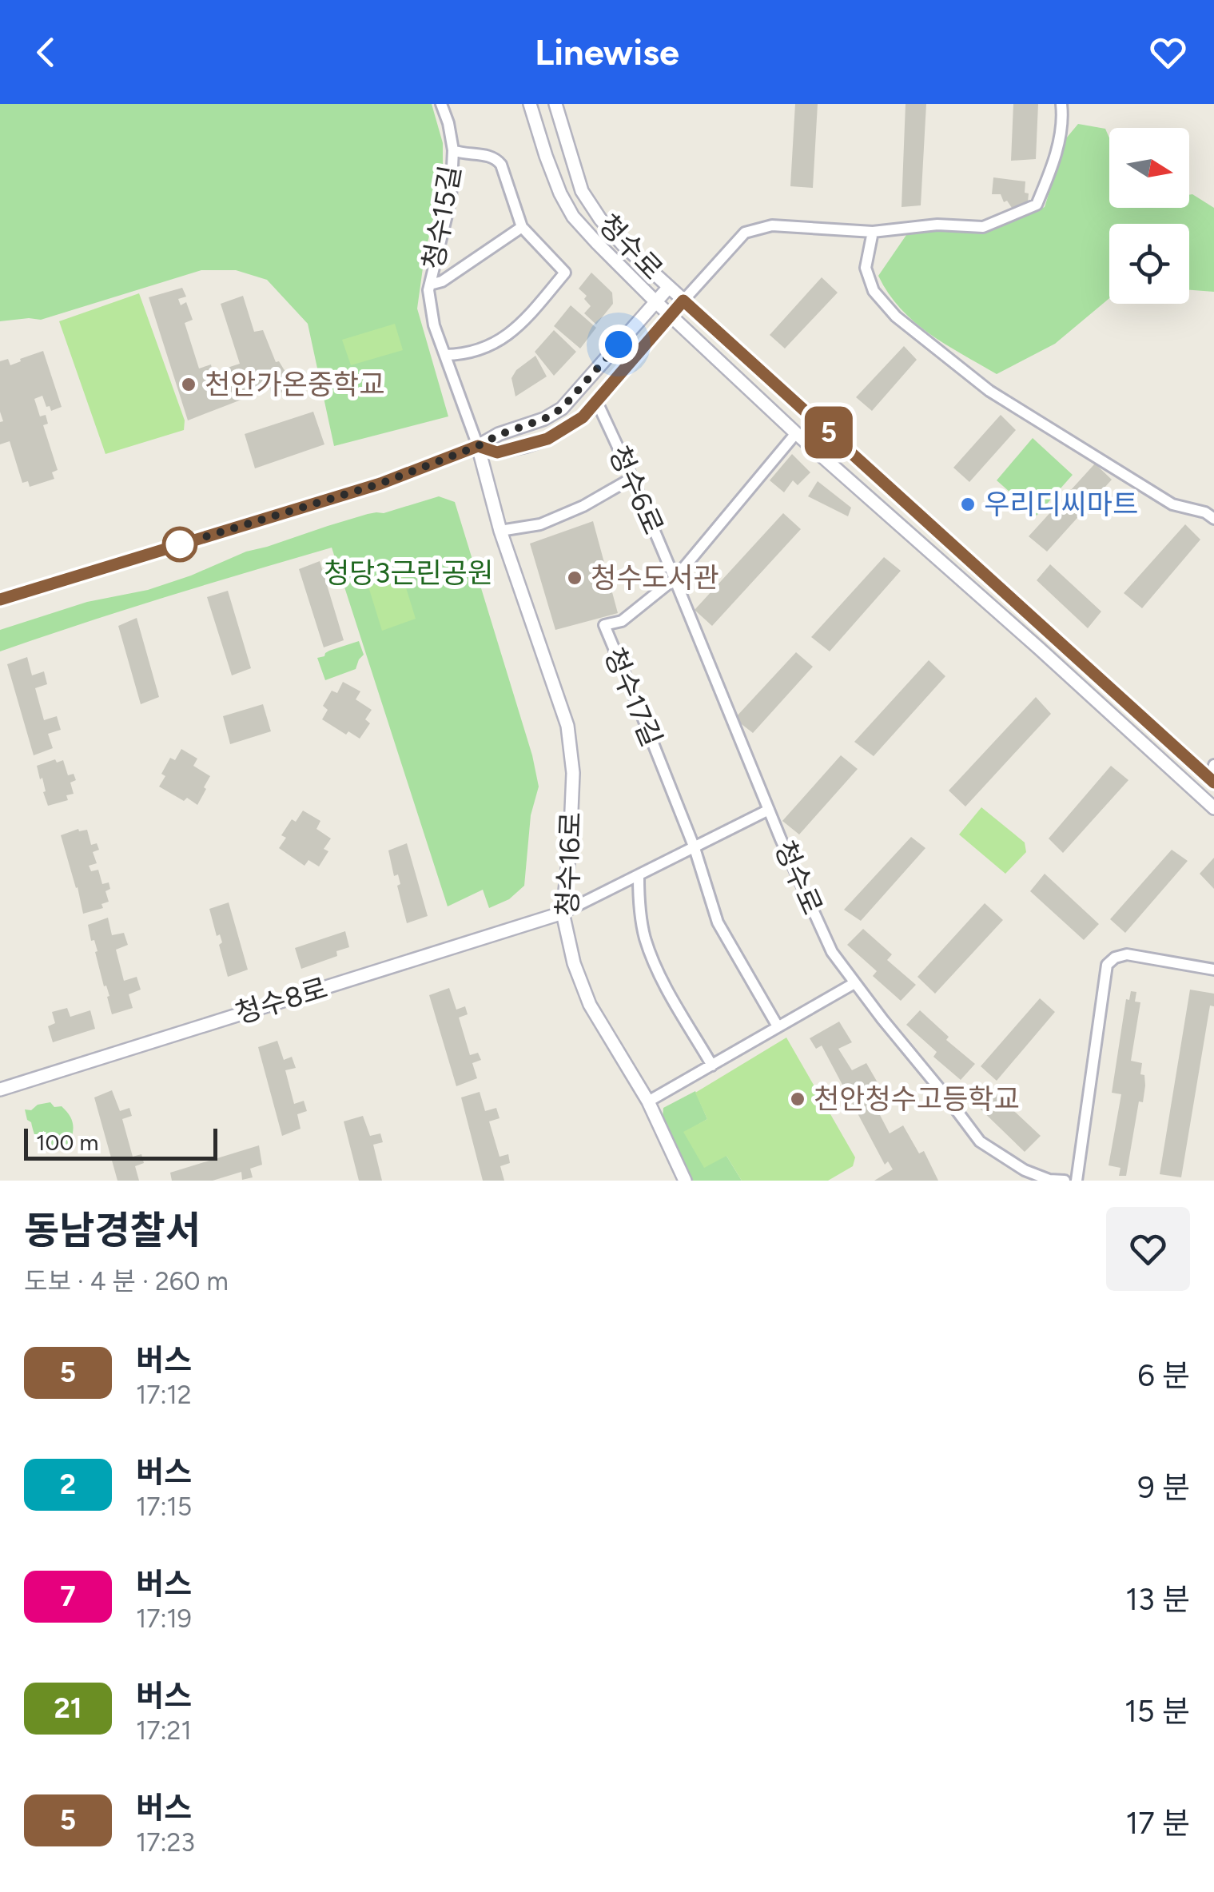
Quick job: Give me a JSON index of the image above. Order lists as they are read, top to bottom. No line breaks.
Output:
{"streets":{"street":["청수15길","청수로","청수6로","청수17길","청수16로","청수8로"]},"crossings":[["청수15길","청수6로"],["청수15길","청수16로"],["청수로","청수6로"],["청수로","청수17길"],["청수6로","청수17길"],["청수6로","청수16로"],["청수16로","청수8로"]],"parks":["청당3근린공원"],"places":["천안가온중학교","우리디씨마트","청수도서관","천안청수고등학교"],"lines":["bus line 5"],"scale_bar":"100 m","north":"right","page":{"header":"Linewise","on_map":"5","scale":"100 m","heading":["동남경찰서","도보 · 4 분 · 260 m"],"list":[{"mark":"5","name":"버스","note":"17:12","value":"6 분"},{"mark":"2","name":"버스","note":"17:15","value":"9 분"},{"mark":"7","name":"버스","note":"17:19","value":"13 분"},{"mark":"21","name":"버스","note":"17:21","value":"15 분"},{"mark":"5","name":"버스","note":"17:23","value":"17 분"}]}}
